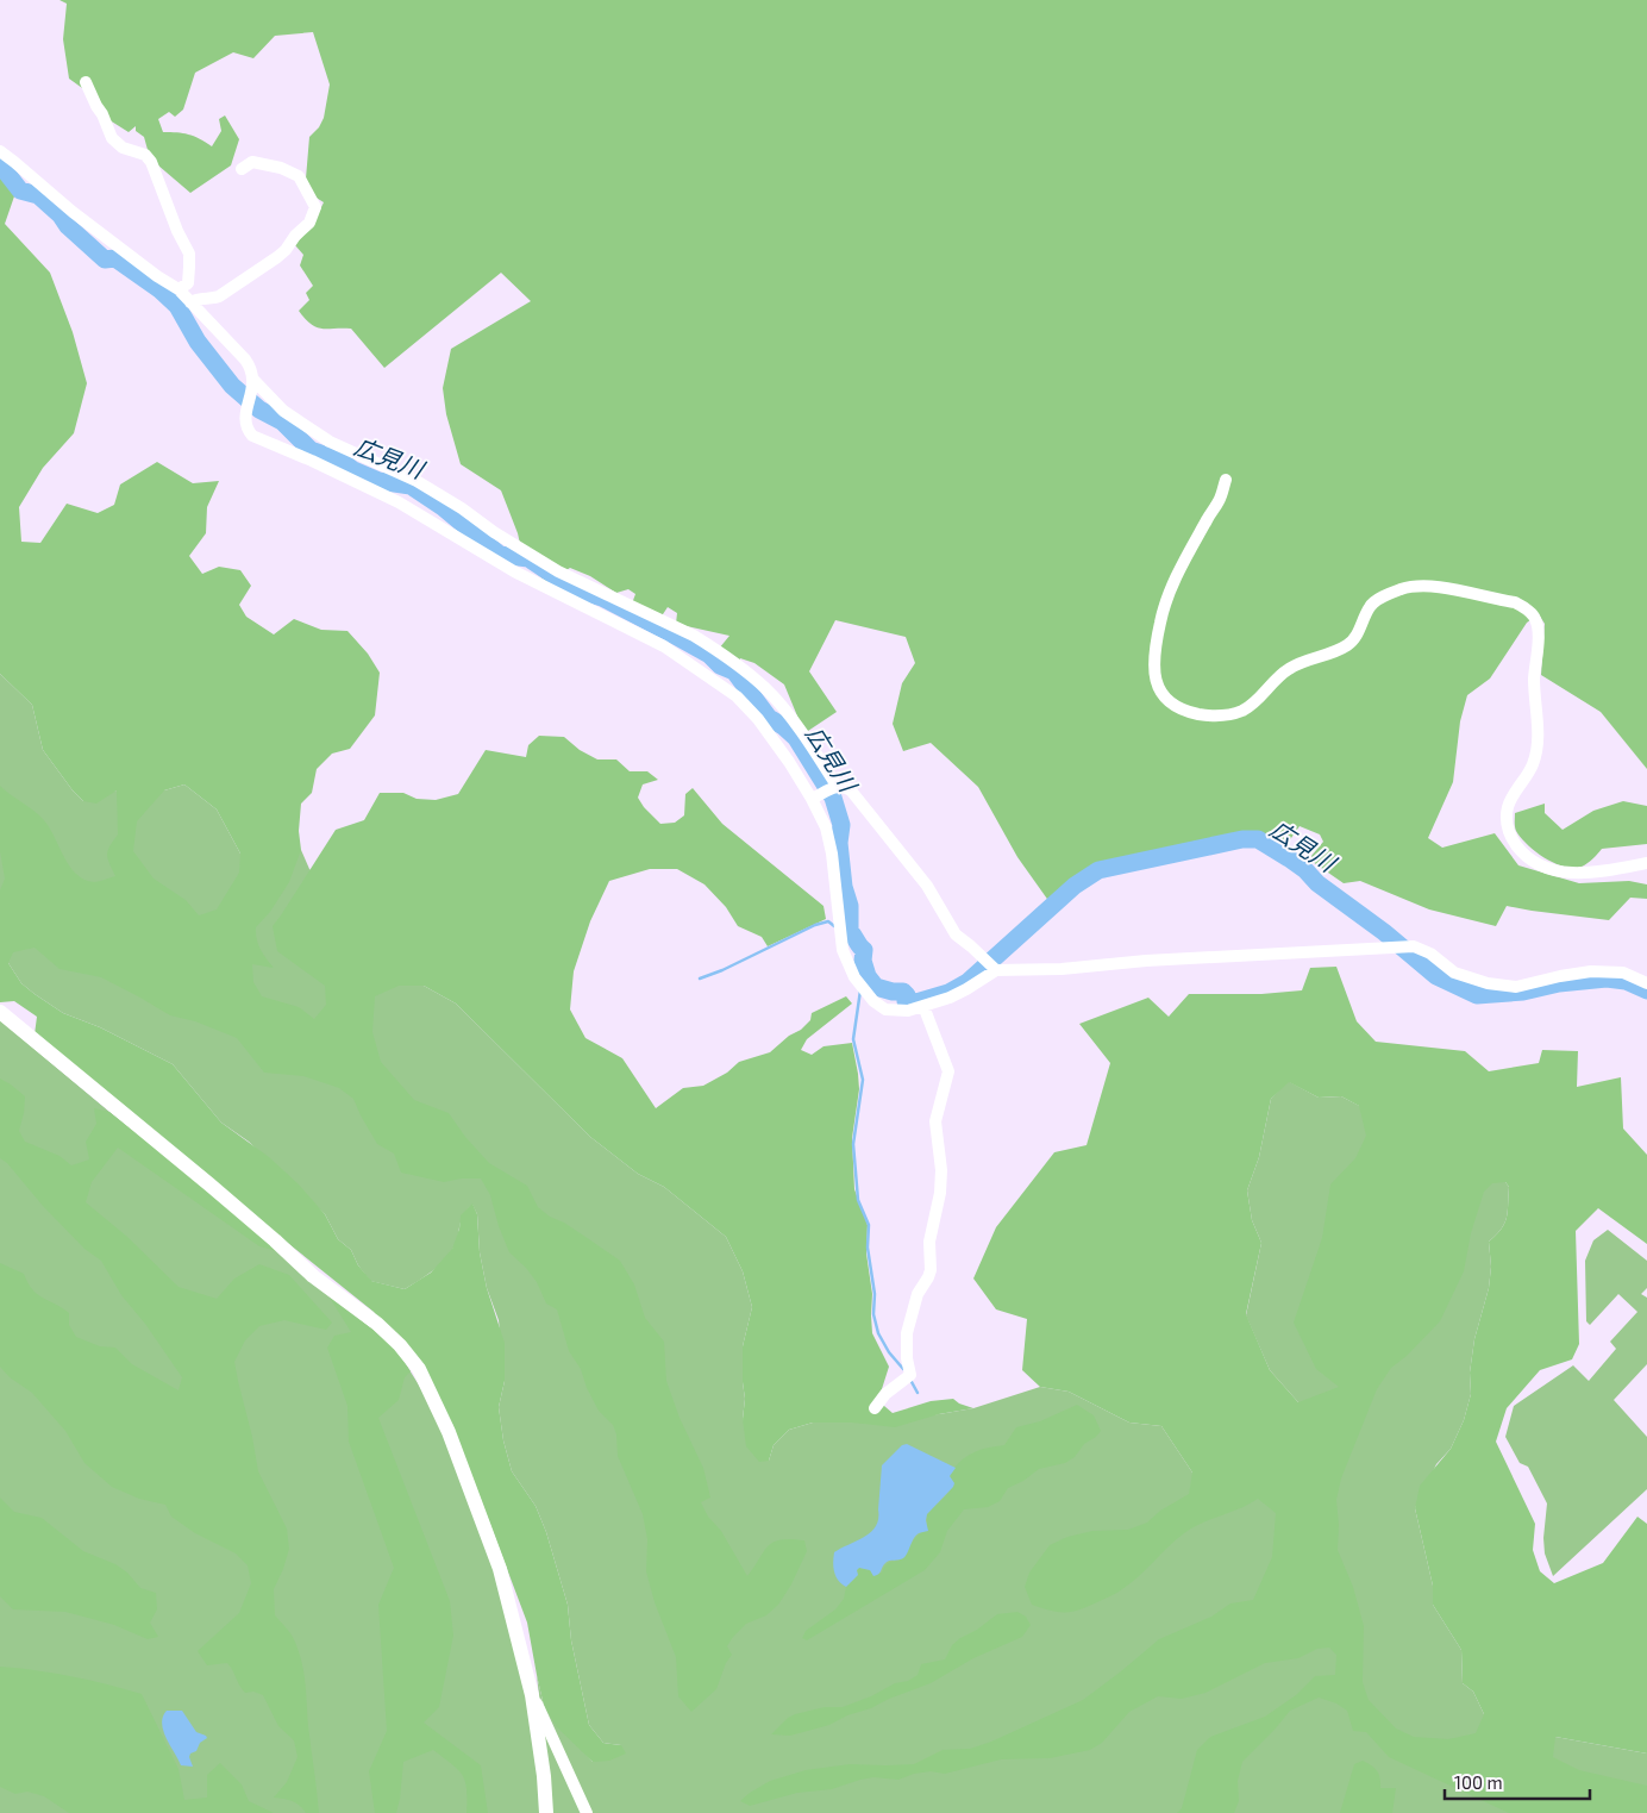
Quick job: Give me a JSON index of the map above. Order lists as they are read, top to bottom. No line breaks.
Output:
{"water":["広見川"],"scale_bar":"100 m"}
